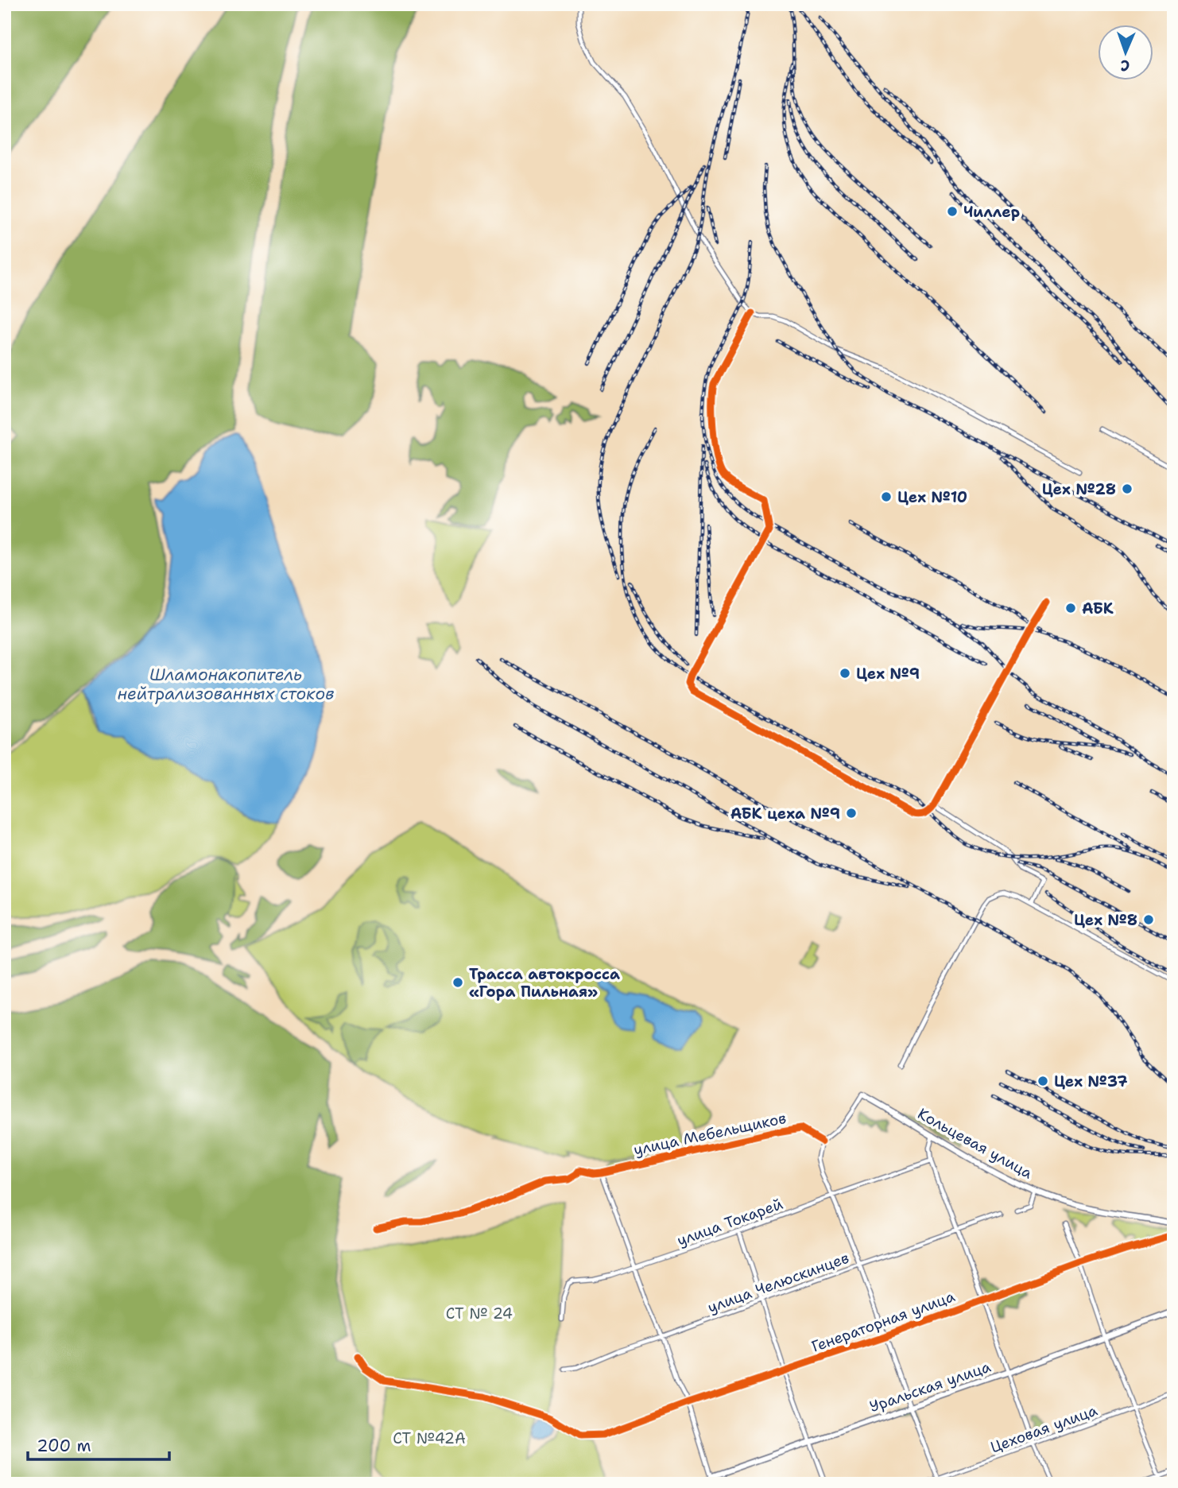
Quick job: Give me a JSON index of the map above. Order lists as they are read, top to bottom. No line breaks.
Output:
{"streets":{"street":["улица Мебельщиков","Кольцевая улица","улица Токарей","улица Челюскинцев","Генераторная улица","Уральская улица","Цеховая улица"]},"crossings":[["улица Мебельщиков","Кольцевая улица"]],"water":["Шламонакопитель нейтрализованных стоков"],"parks":["СТ № 24","СТ №42А"],"places":["Чиллер","Цех №28","Цех №10","АБК","Цех №9","АБК цеха №9","Цех №8","Трасса автокросса «Гора Пильная»","Цех №37"],"scale_bar":"200 m","north":"bottom"}
